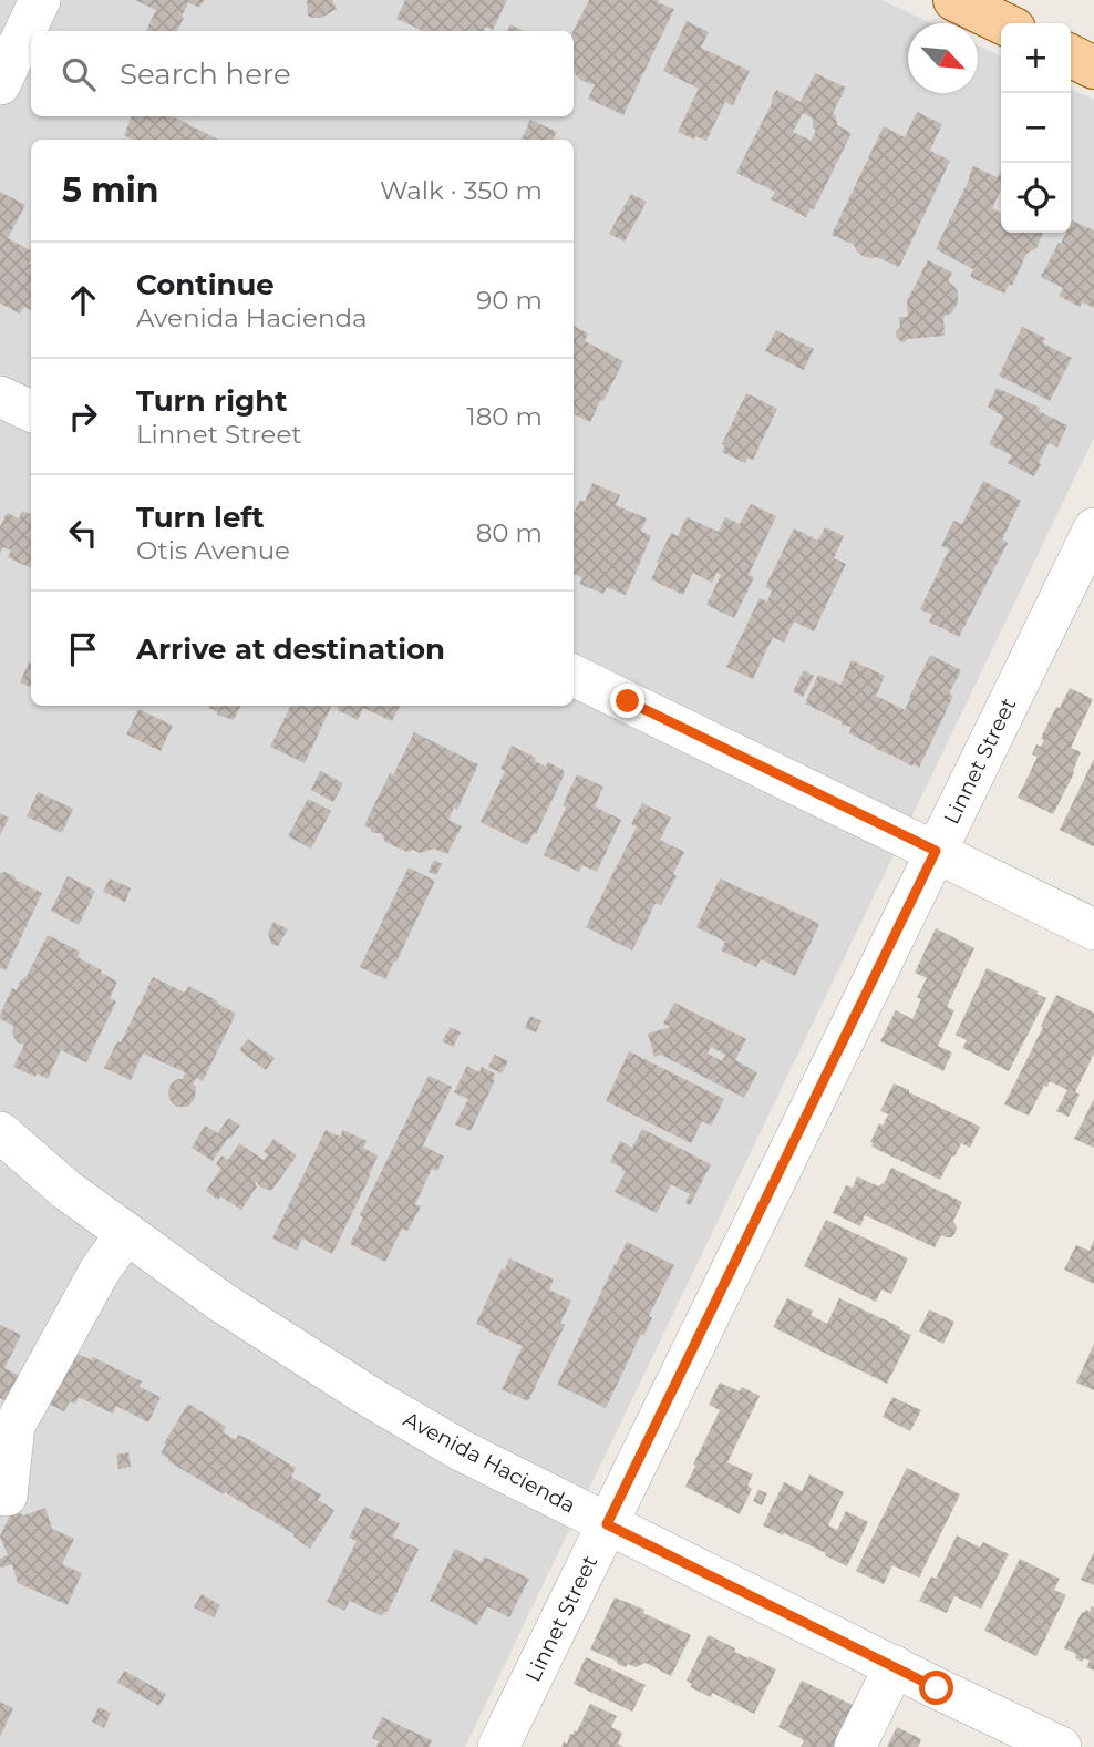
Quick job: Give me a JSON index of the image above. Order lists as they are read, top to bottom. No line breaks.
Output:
{"streets":{"street":["Linnet Street","Avenida Hacienda"]},"crossings":[["Linnet Street","Avenida Hacienda"]],"north":"bottom right","page":{"map_buttons":["+","−"],"search":"Search here","heading":["5 min","Walk · 350 m"],"list":[["Continue","Avenida Hacienda","90 m"],["Turn right","Linnet Street","180 m"],["Turn left","Otis Avenue","80 m"],"Arrive at destination"]}}
